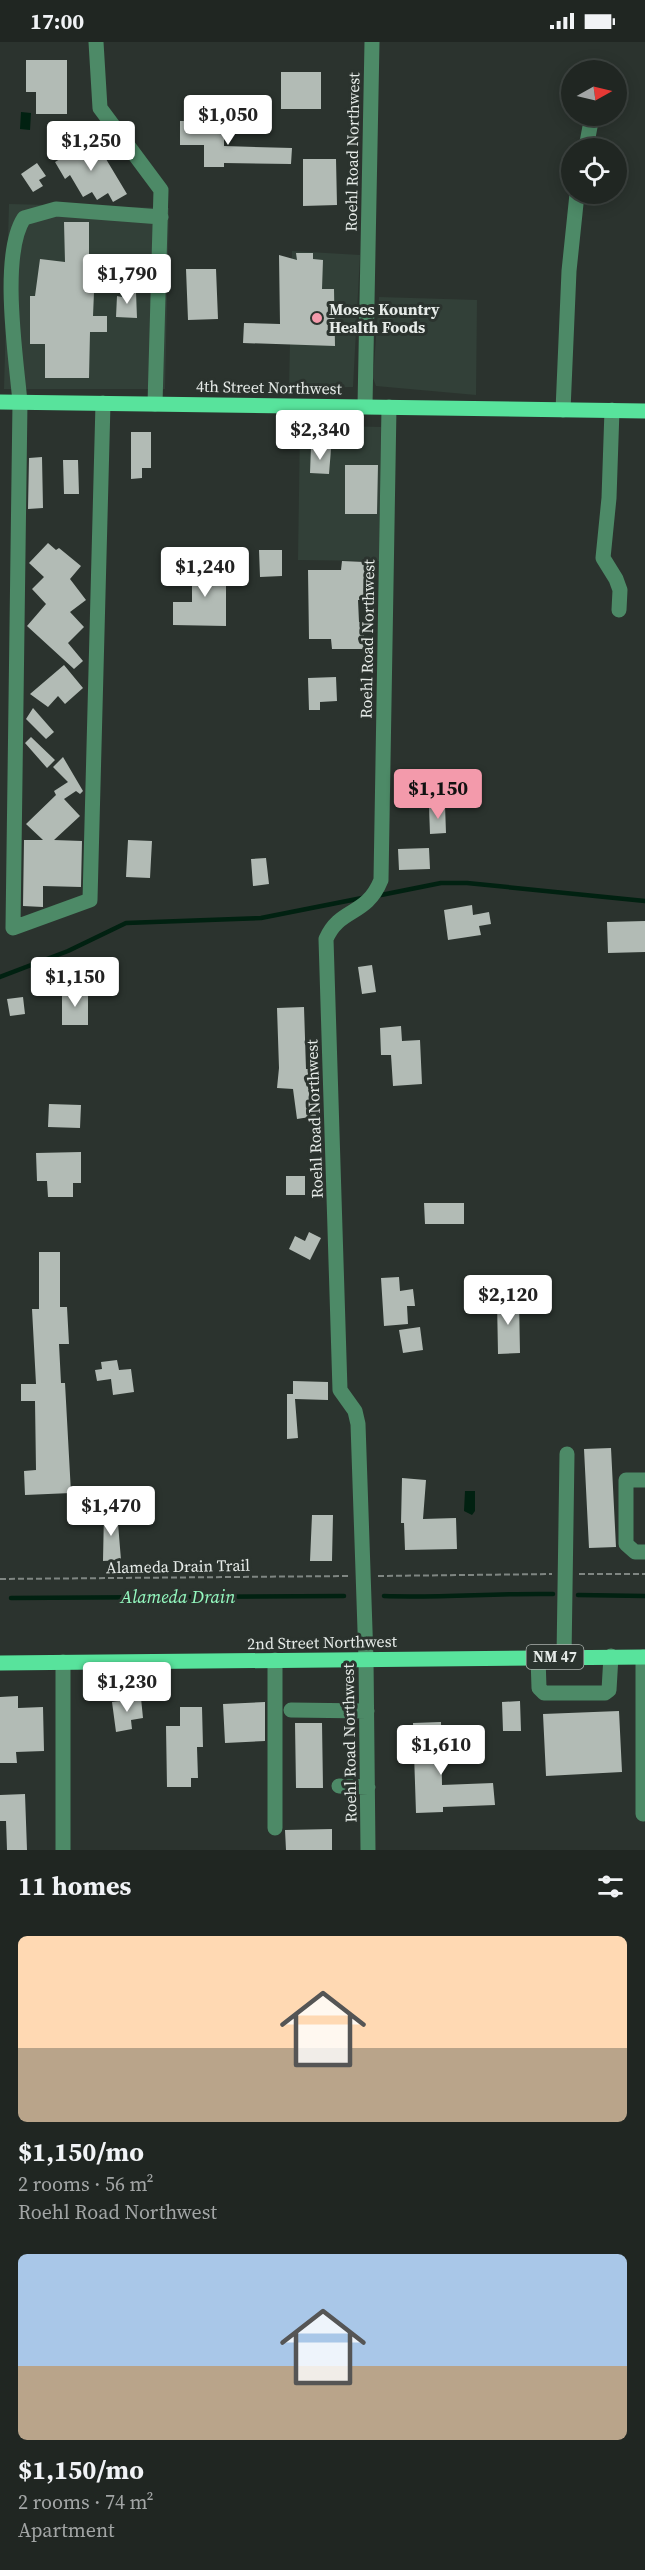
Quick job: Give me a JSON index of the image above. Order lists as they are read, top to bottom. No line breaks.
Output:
{"streets":{"main road":["4th Street Northwest","2nd Street Northwest","NM 47"],"street":["Roehl Road Northwest"],"path":["Alameda Drain Trail"]},"crossings":[["Roehl Road Northwest","4th Street Northwest"],["Roehl Road Northwest","2nd Street Northwest"]],"water":["Alameda Drain"],"places":["Moses Kountry Health Foods"],"north":"right","page":{"status":"17:00","price":["$1,050","$1,250","$1,790","$2,340","$1,240","$1,150","$1,150","$2,120","$1,470","$1,230","$1,610"],"heading":"11 homes","list":[{"name":"$1,150/mo","note":"2 rooms · 56 m² · Roehl Road Northwest"},{"name":"$1,150/mo","note":"2 rooms · 74 m² · Apartment"}]}}
